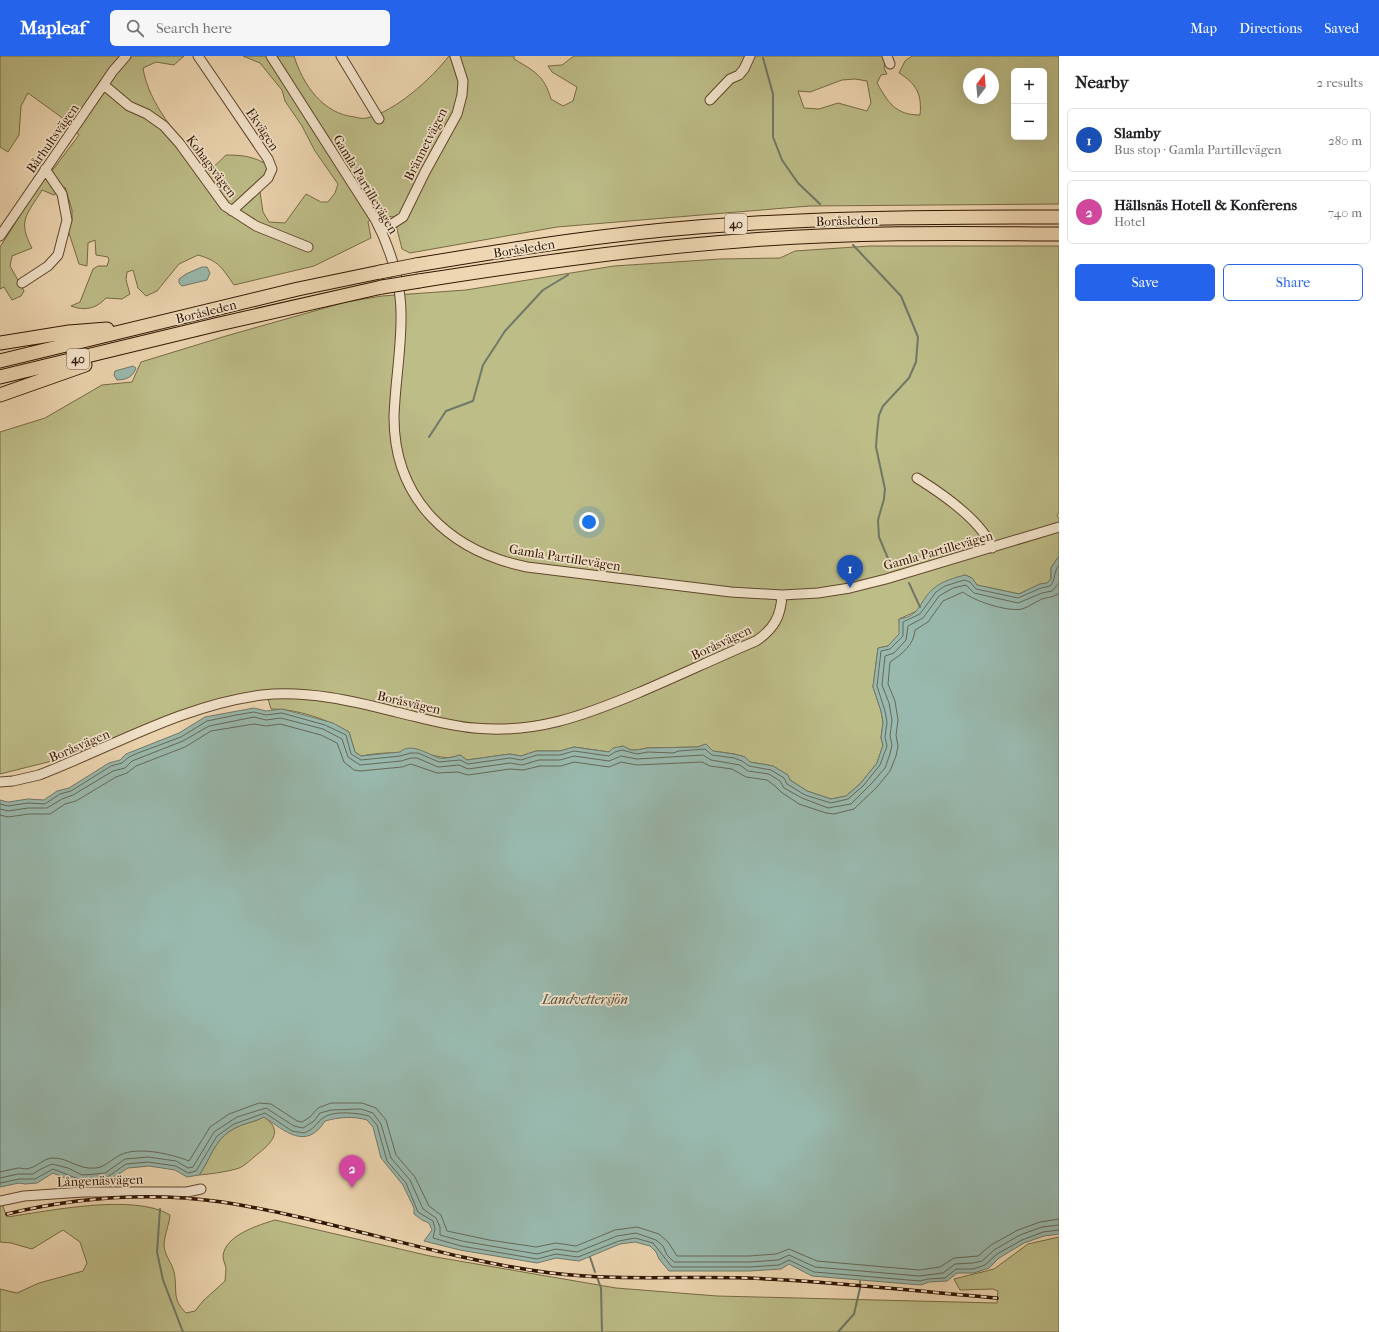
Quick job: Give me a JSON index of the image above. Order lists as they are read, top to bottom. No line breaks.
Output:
{"streets":{"highway":["Boråsleden","40"],"street":["Ekvägen","Bårhultsvägen","Brännetvägen","Kohagsvägen","Gamla Partillevägen","Boråsvägen","Långenäsvägen"]},"crossings":[["Ekvägen","Kohagsvägen"],["Bårhultsvägen","Kohagsvägen"],["Brännetvägen","Gamla Partillevägen"],["Gamla Partillevägen","Boråsvägen"]],"water":["Landvettersjön"],"north":"top","page":{"header":"Mapleaf","search":"Search here","nav":["Map","Directions","Saved"],"heading":["Nearby","2 results"],"map_buttons":["+","−"],"list":[{"mark":"1","name":"Slamby","note":"Bus stop · Gamla Partillevägen","value":"280 m"},{"mark":"2","name":"Hällsnäs Hotell & Konferens","note":"Hotel","value":"740 m"}],"buttons":["Save","Share"],"pins":["1","2"]}}
